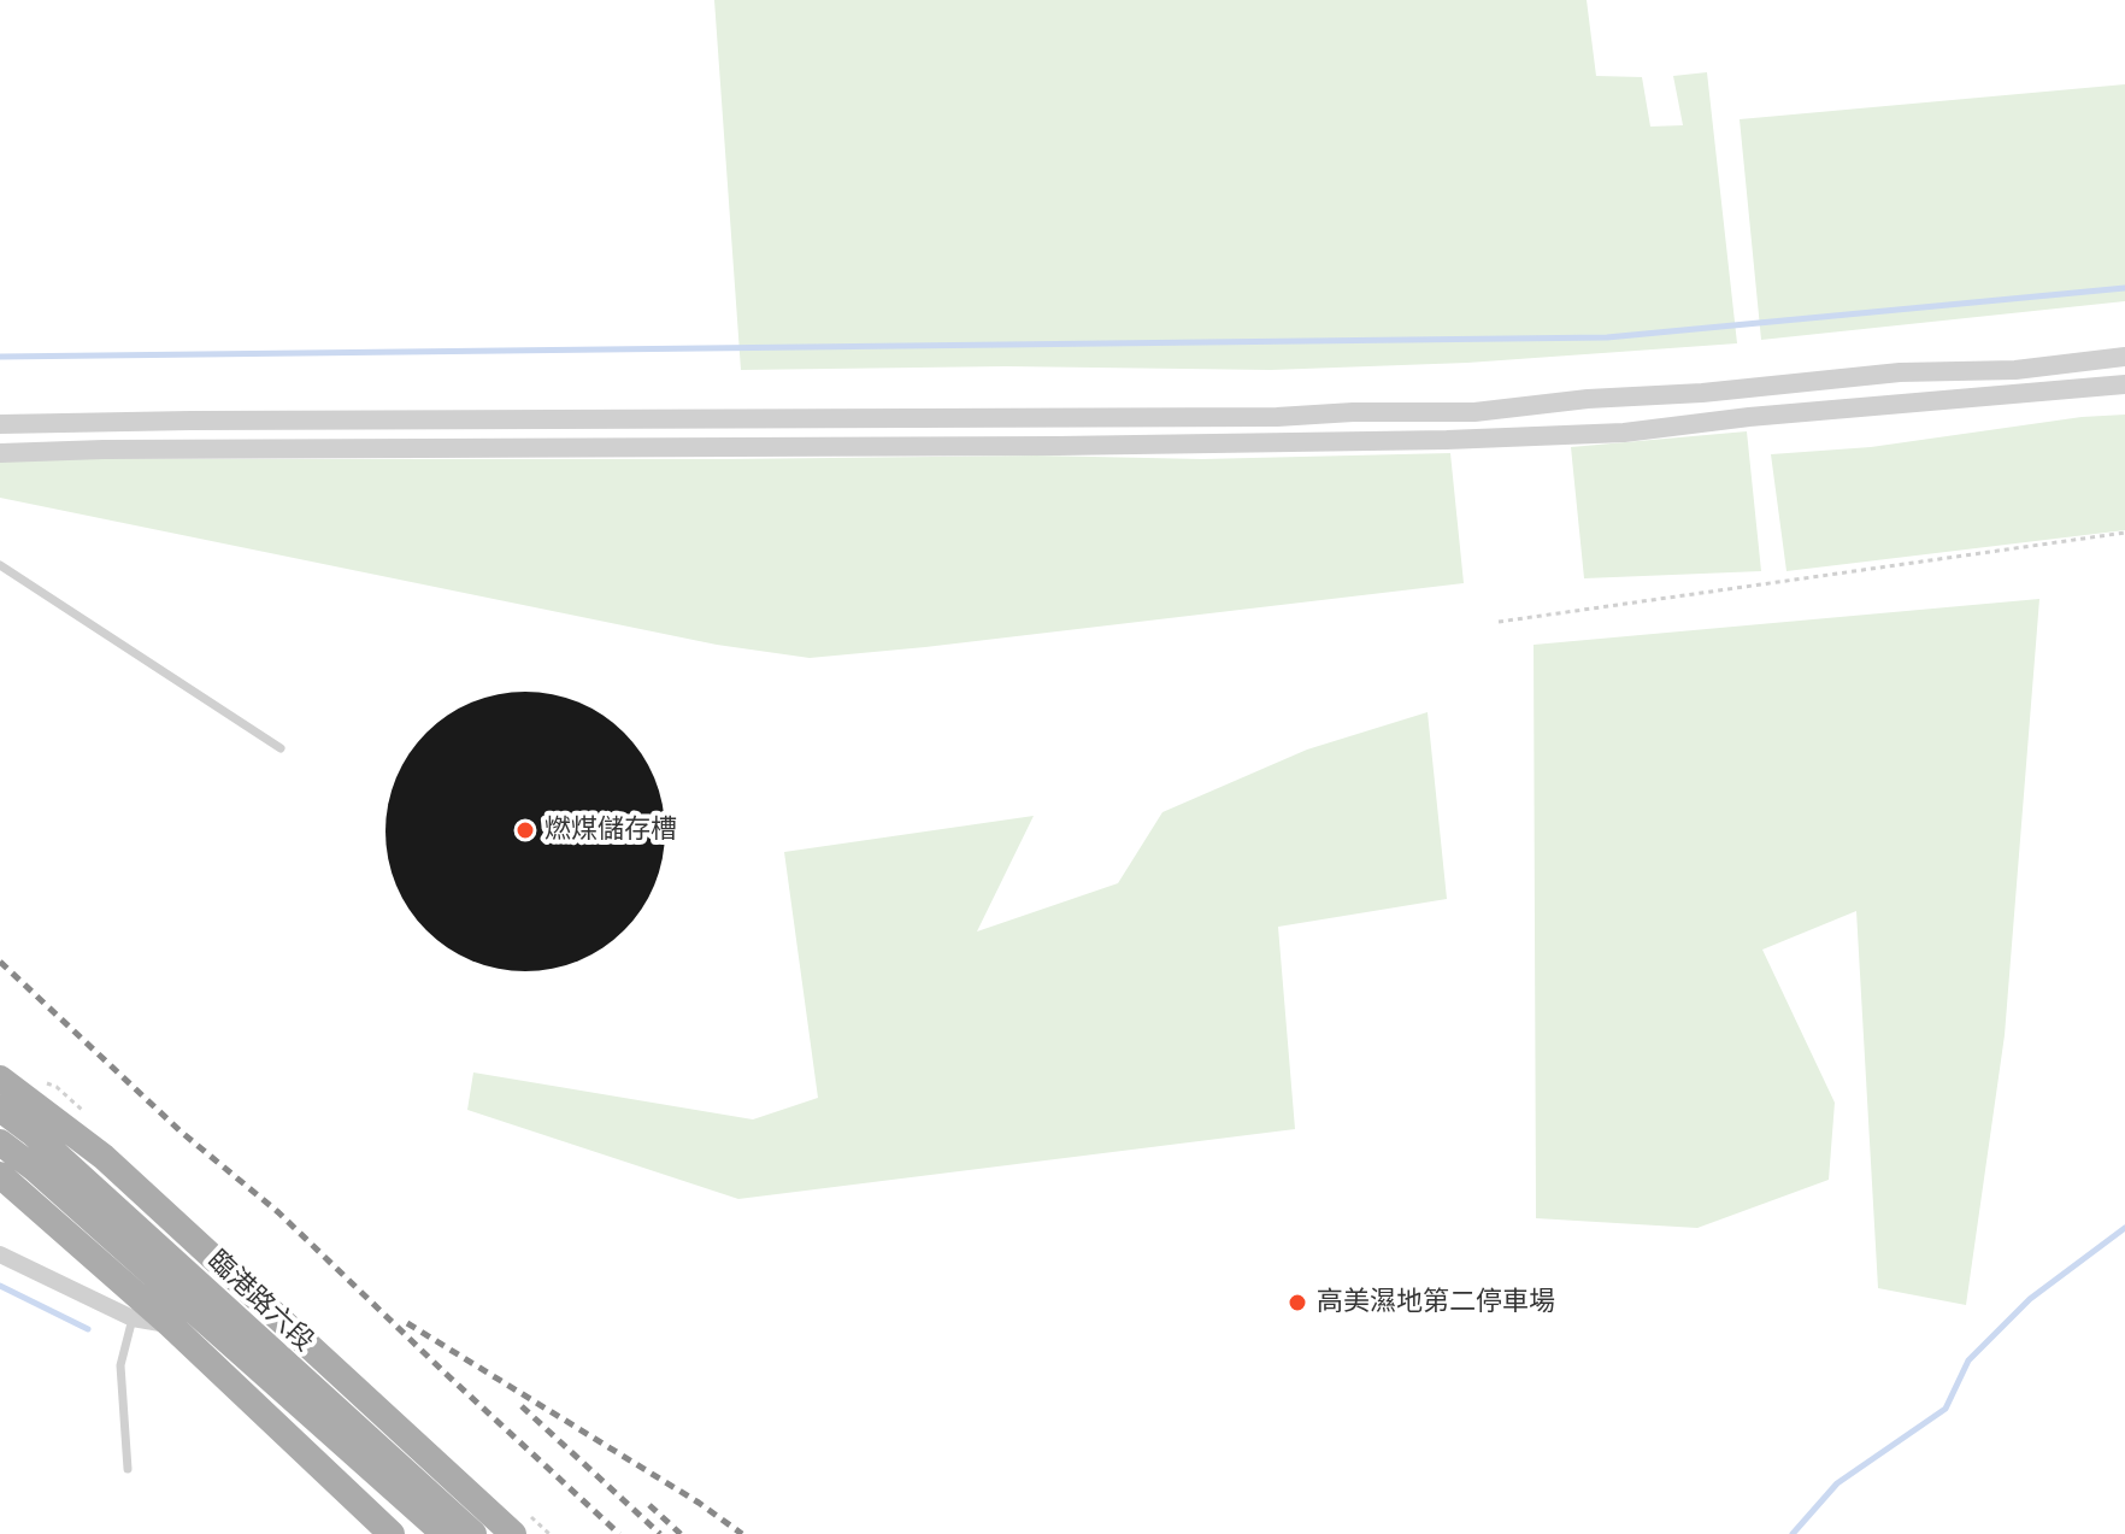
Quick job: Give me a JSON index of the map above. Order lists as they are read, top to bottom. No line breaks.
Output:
{"streets":{"main road":["臨港路六段"]},"places":["燃煤儲存槽","高美濕地第二停車場"]}
